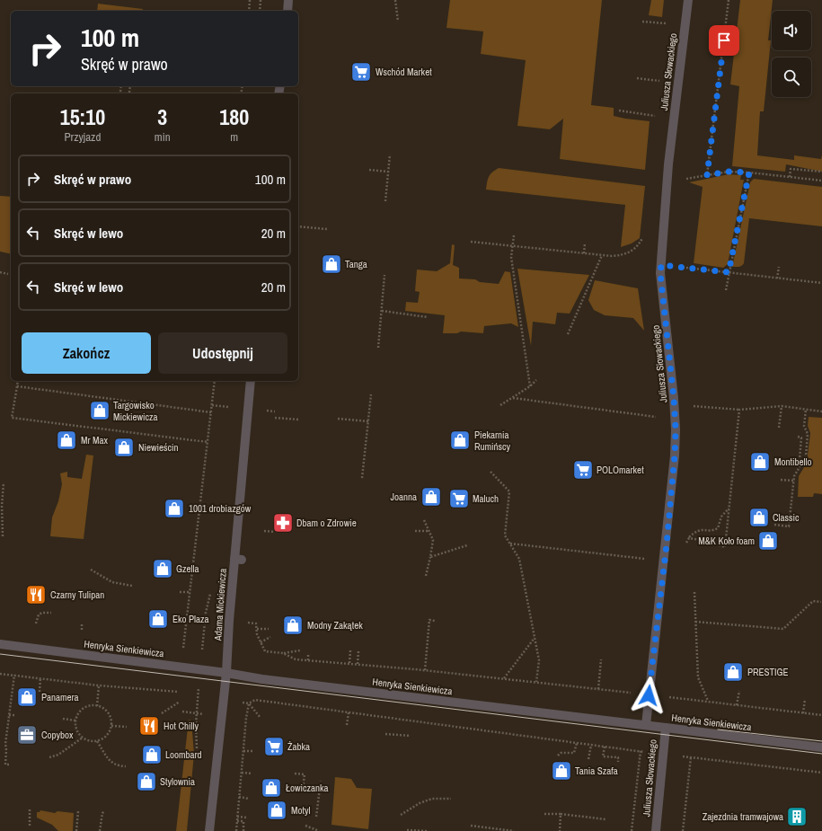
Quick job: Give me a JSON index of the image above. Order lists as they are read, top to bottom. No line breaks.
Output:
{"streets":{"street":["Juliusza Słowackiego","Adama Mickiewicza","Henryka Sienkiewicza"]},"crossings":[["Juliusza Słowackiego","Henryka Sienkiewicza"],["Adama Mickiewicza","Henryka Sienkiewicza"]],"places":{"supermarket":["Wschód Market","POLOmarket","Maluch","Żabka"],"shop":["Tanga","Targowisko Mickiewicza","Mr Max","Piekarnia Rumińscy","Niewieścin","Montibello","Joanna","1001 drobiazgów","Classic","M&K Koło foam","Gzella","Eko Plaza","Modny Zakątek","PRESTIGE","Panamera","Loombard","Tania Szafa","Stylownia","Łowiczanka","Motyl"],"pharmacy":["Dbam o Zdrowie"],"restaurant":["Czarny Tulipan","Hot Chilly"],"office":["Copybox"],"building":["Zajezdnia tramwajowa"]},"page":{"turn":["100 m","Skręć w prawo"],"eta":["15:10","Przyjazd","3","min","180","m"],"list":[{"name":"Skręć w prawo","value":"100 m"},{"name":"Skręć w lewo","value":"20 m"},{"name":"Skręć w lewo","value":"20 m"}],"buttons":["Zakończ","Udostępnij"]}}
